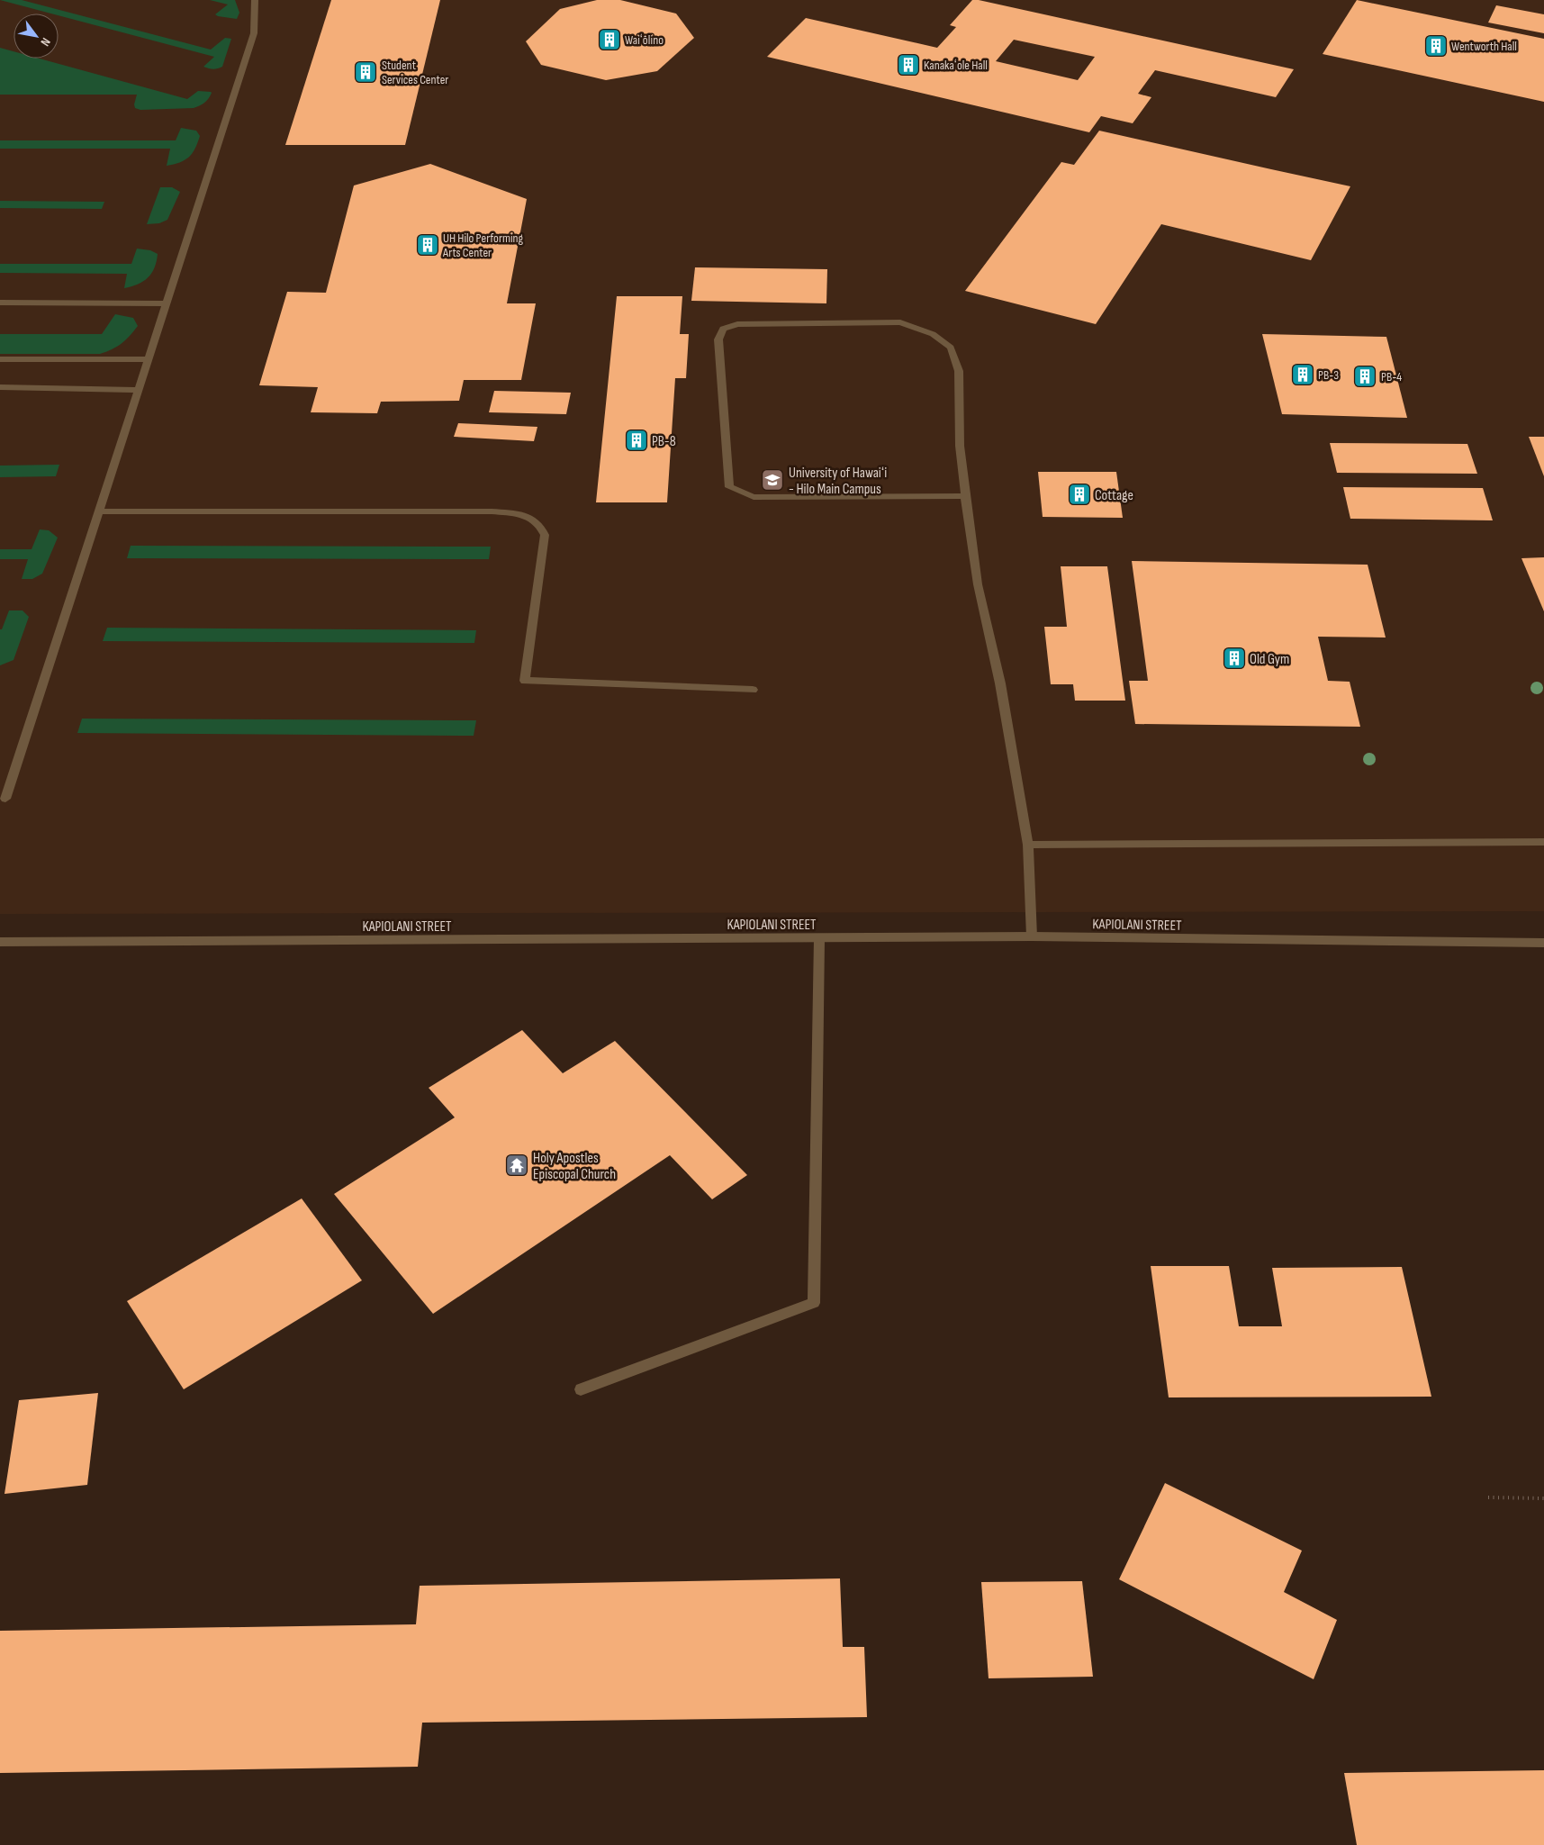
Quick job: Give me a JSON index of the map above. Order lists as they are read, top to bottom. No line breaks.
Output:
{"streets":{"street":["KAPIOLANI STREET"]},"places":{"building":["Waiʻōlino","Wentworth Hall","Kanakaʻole Hall","Student Services Center","UH Hilo Performing Arts Center","PB-3","PB-4","PB-8","Cottage","Old Gym"],"school or university":["University of Hawaiʻi - Hilo Main Campus"],"temple":["Holy Apostles Episcopal Church"]},"north":"bottom right"}
